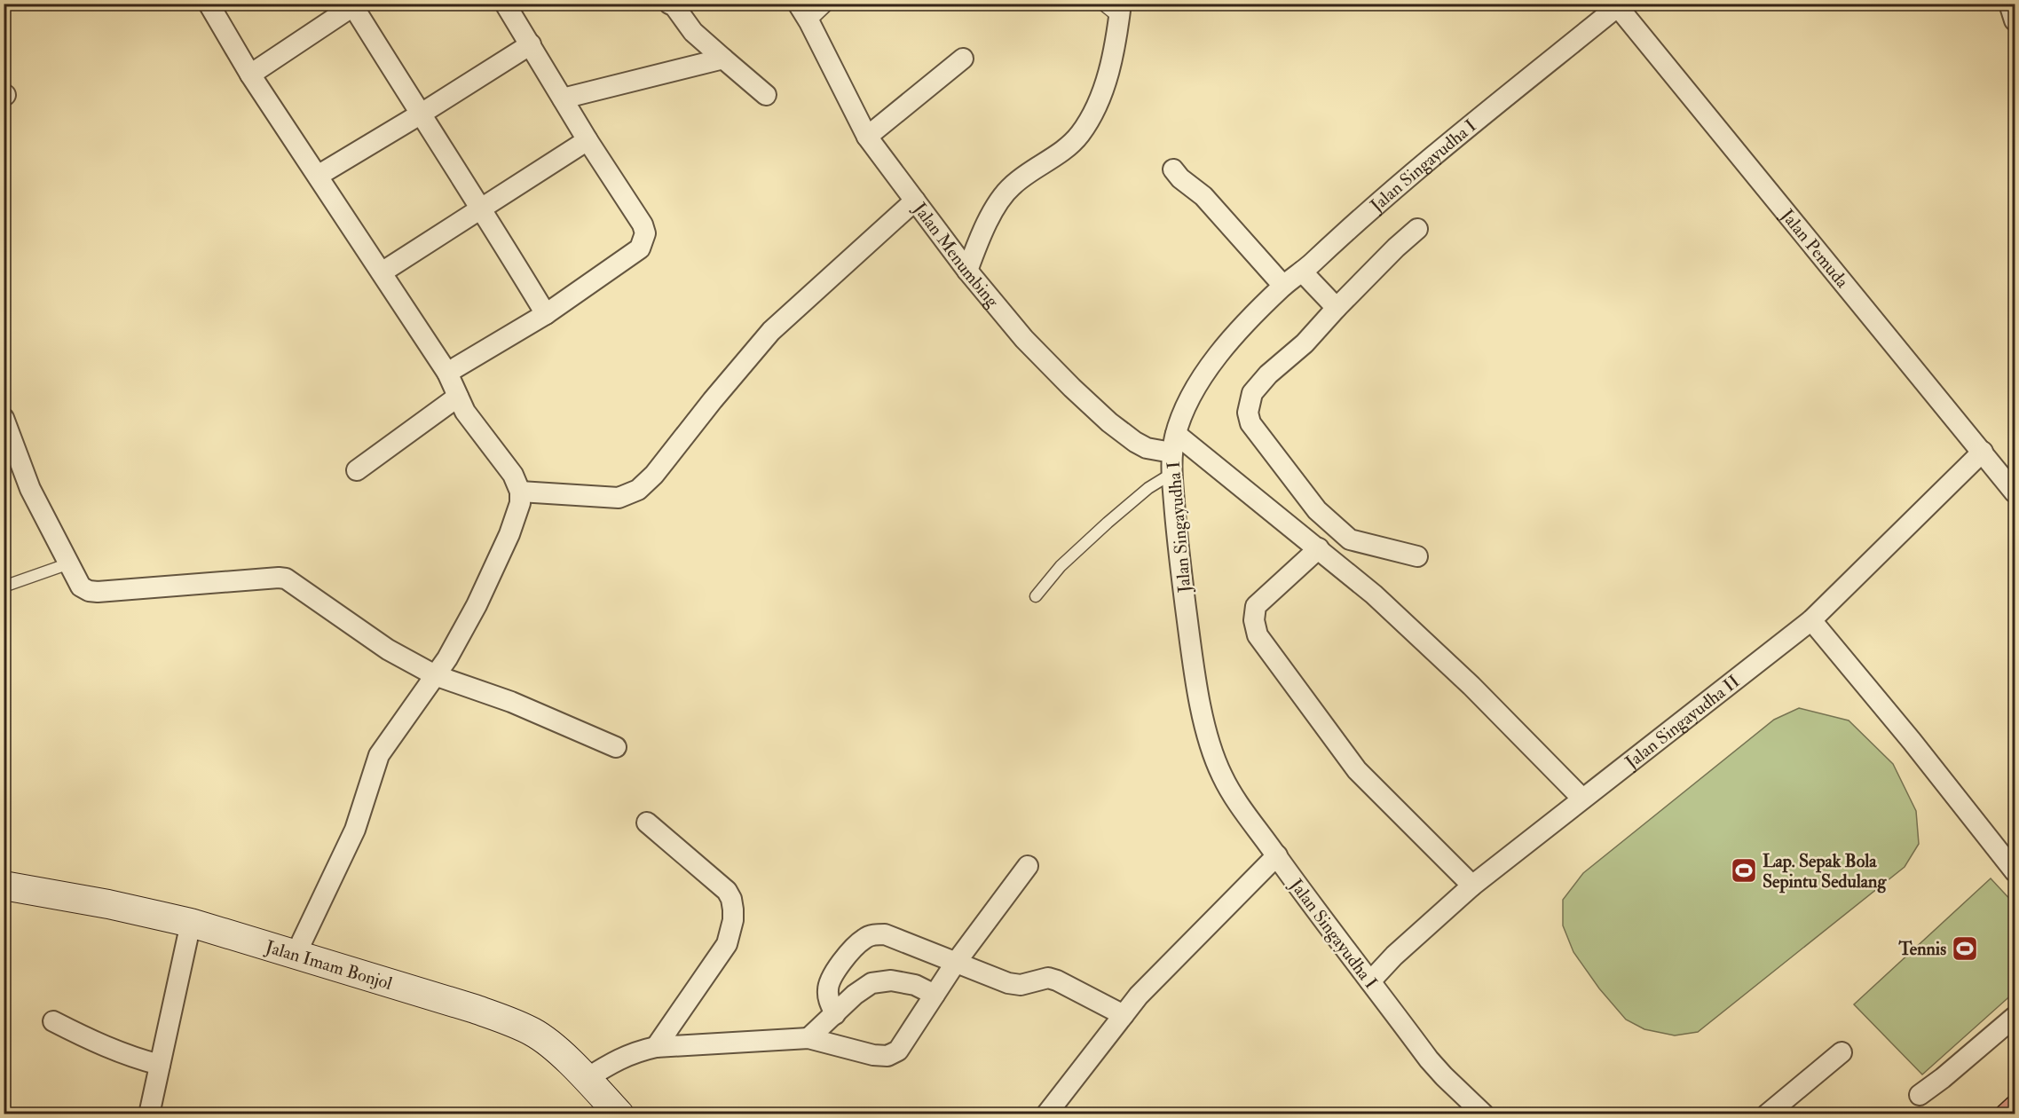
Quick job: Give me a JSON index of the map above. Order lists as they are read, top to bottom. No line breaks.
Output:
{"streets":{"main road":["Jalan Imam Bonjol"],"street":["Jalan Singayudha I","Jalan Pemuda","Jalan Menumbing","Jalan Singayudha II"]},"crossings":[["Jalan Singayudha I","Jalan Pemuda"],["Jalan Singayudha I","Jalan Menumbing"],["Jalan Singayudha I","Jalan Singayudha II"],["Jalan Pemuda","Jalan Singayudha II"]],"places":{"sports":["Lap. Sepak Bola Sepintu Sedulang","Tennis"]}}
